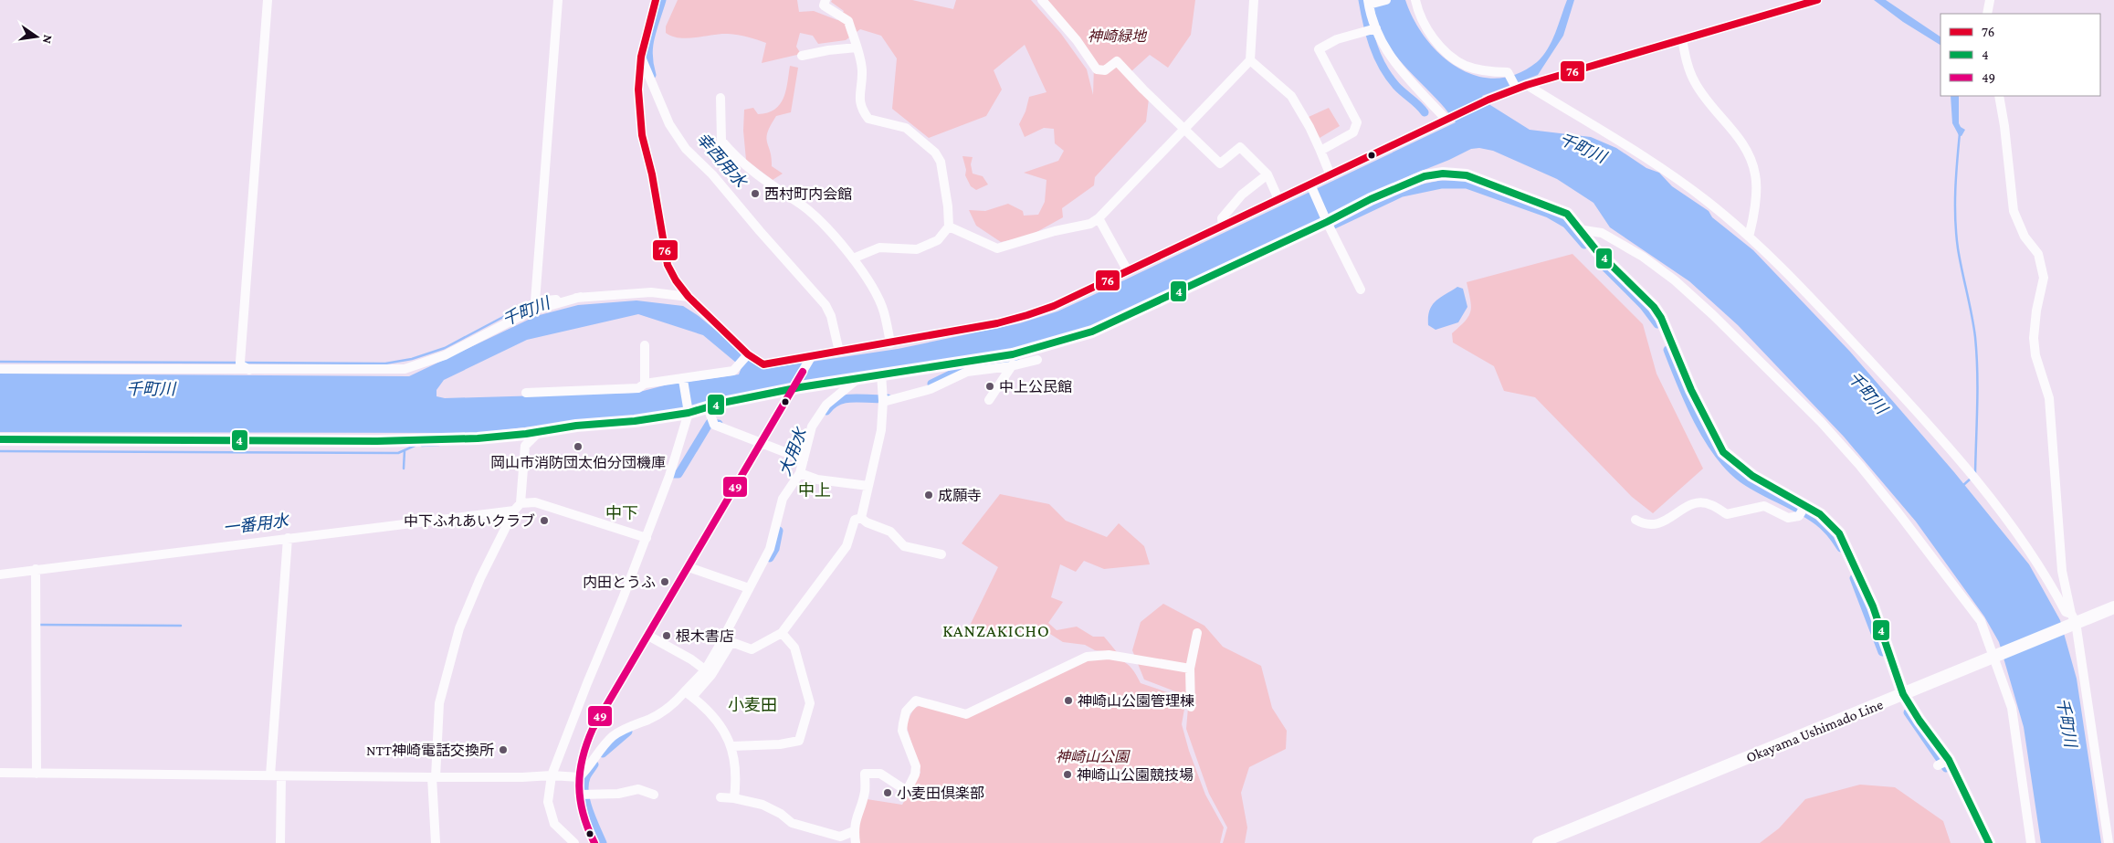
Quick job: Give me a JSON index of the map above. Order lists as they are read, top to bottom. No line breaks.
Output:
{"streets":{"main road":["Okayama Ushimado Line"]},"districts":["中上","中下","KANZAKICHO","小麦田"],"water":["千町川","幸西用水","大用水","一番用水"],"parks":["神崎緑地","神崎山公園"],"places":["西村町内会館","中上公民館","岡山市消防団太伯分団機庫","成願寺","中下ふれあいクラブ","内田とうふ","根木書店","神崎山公園管理棟","NTT神崎電話交換所","神崎山公園競技場","小麦田倶楽部"],"lines":["transit line 76","transit line 4","transit line 49"],"legend":["76","4","49"],"north":"right"}
